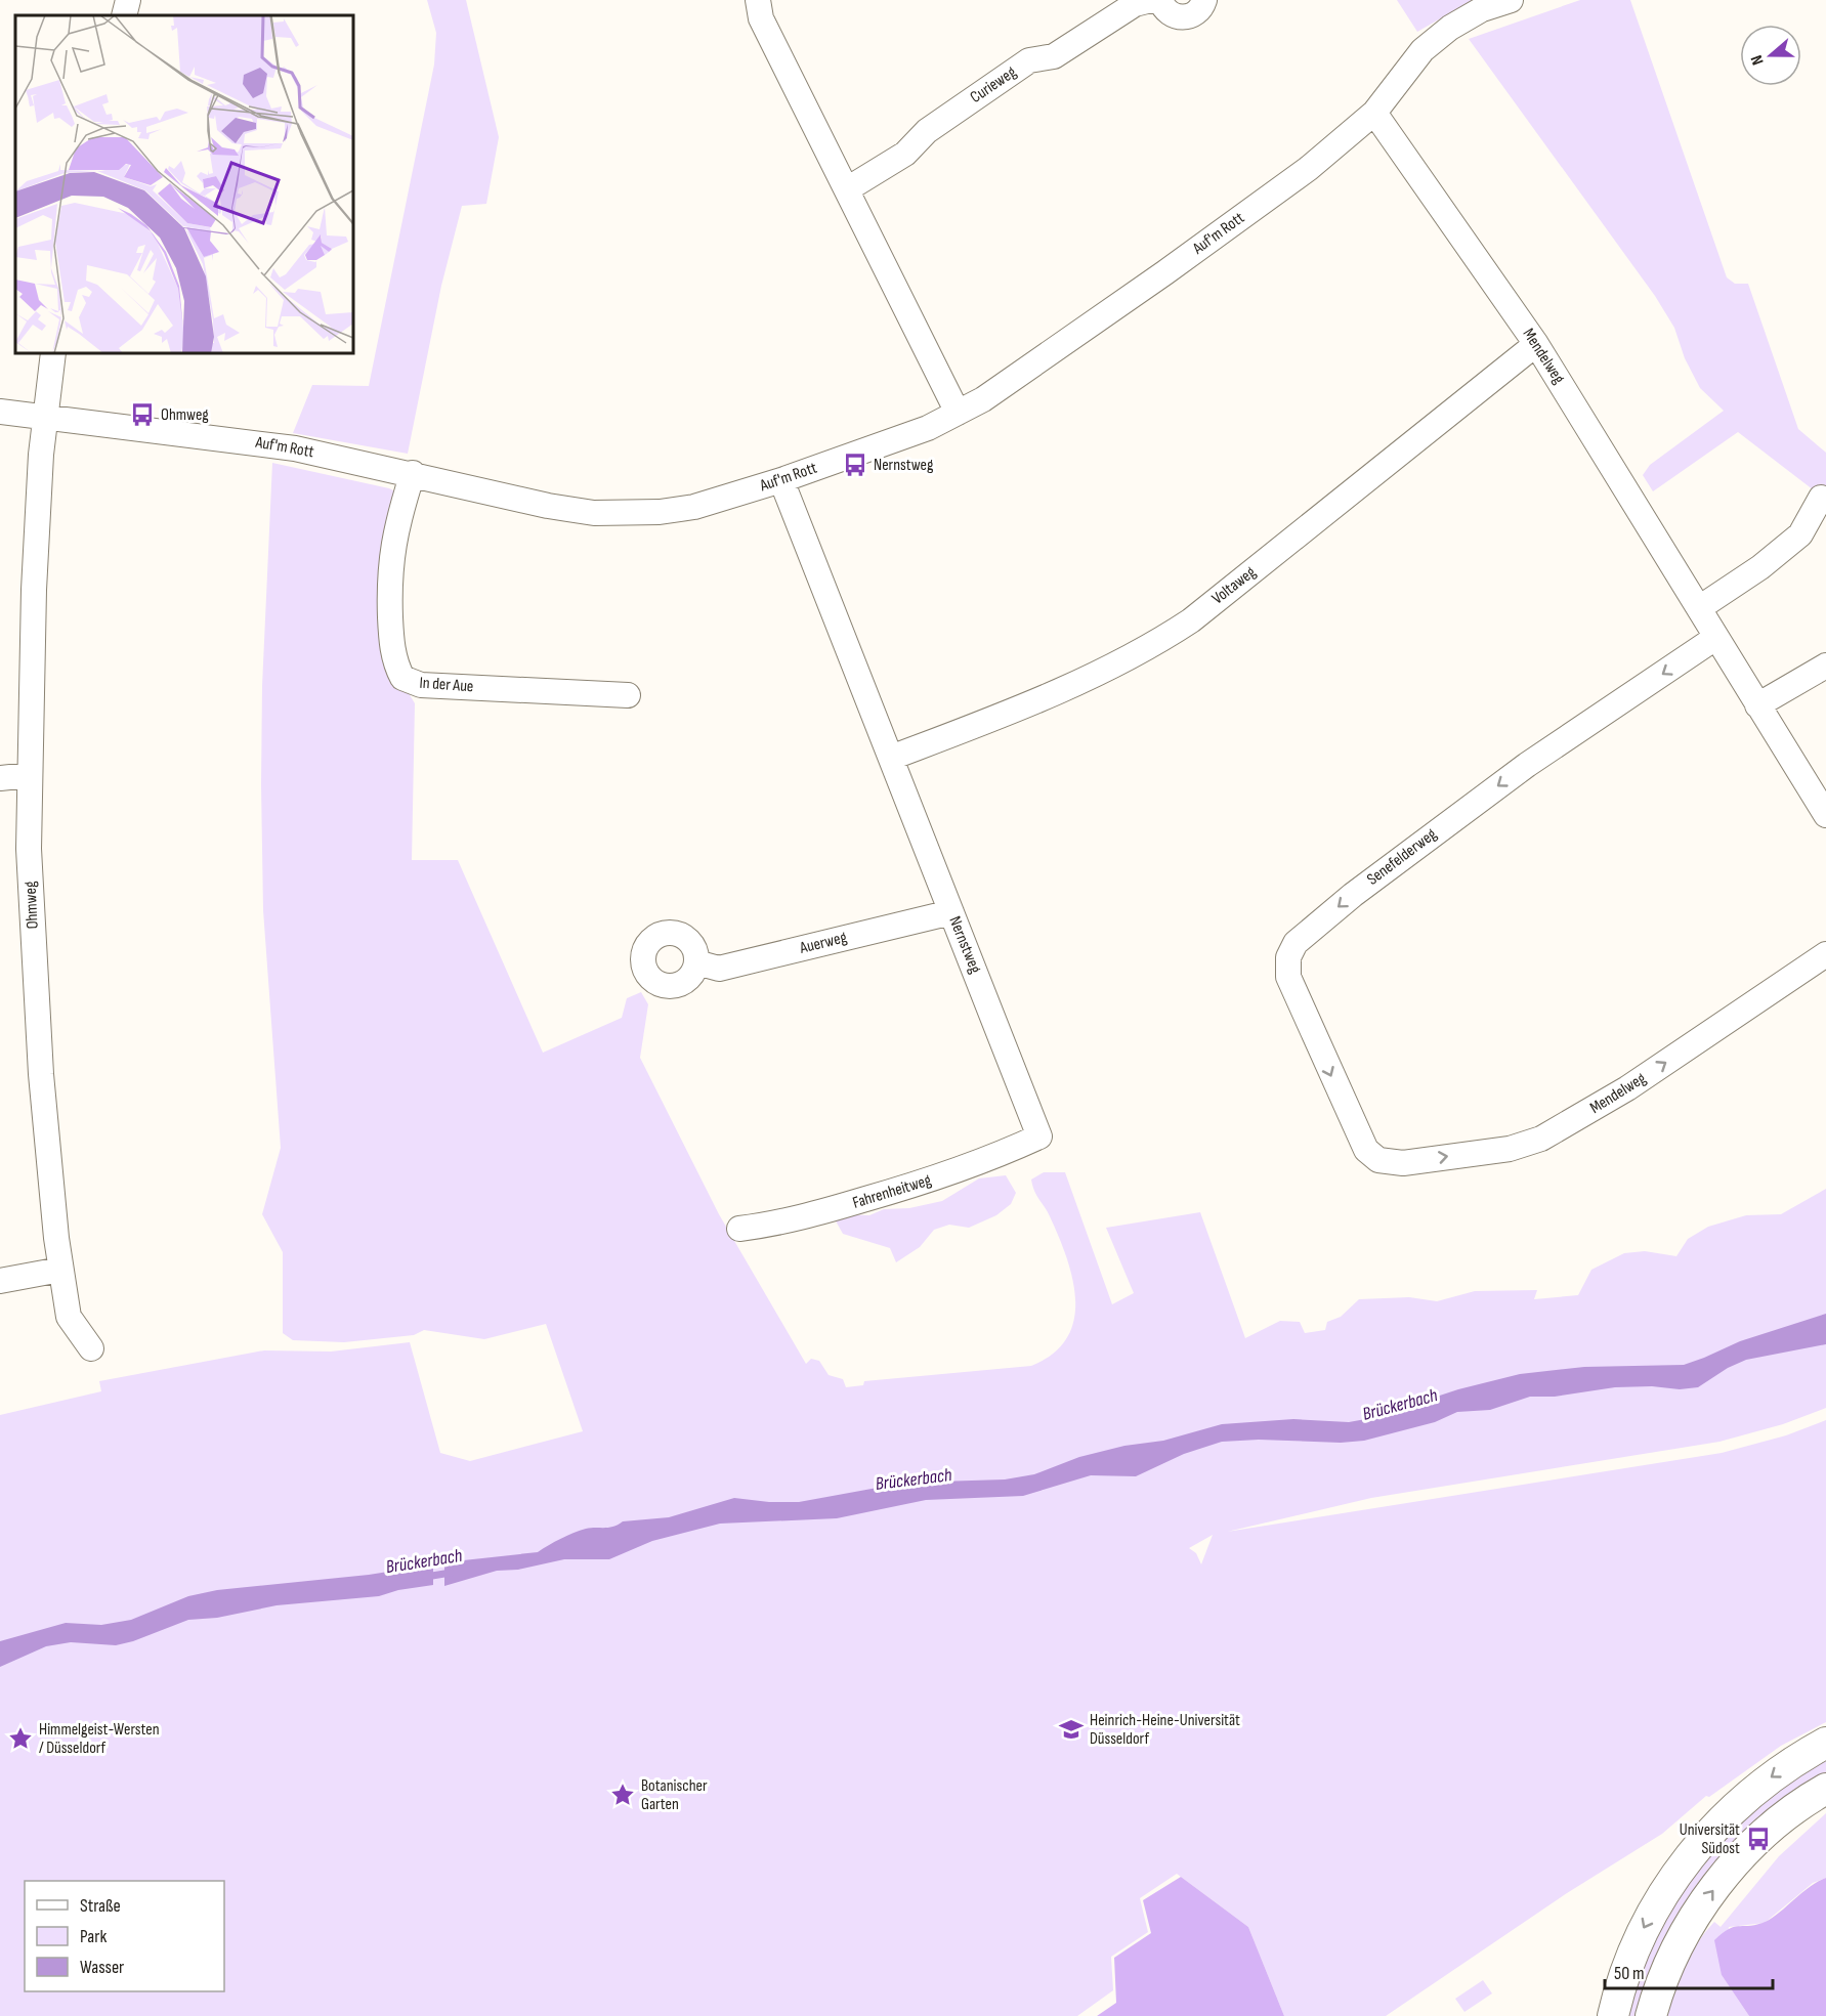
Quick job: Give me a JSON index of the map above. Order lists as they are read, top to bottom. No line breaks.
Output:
{"streets":{"street":["Curieweg","Auf'm Rott","Mendelweg","Voltaweg","In der Aue","Senefelderweg","Ohmweg","Auerweg","Nernstweg","Fahrenheitweg"]},"crossings":[["Auf'm Rott","Mendelweg"],["Auf'm Rott","In der Aue"],["Auf'm Rott","Ohmweg"],["Auf'm Rott","Nernstweg"],["Mendelweg","Voltaweg"],["Mendelweg","Senefelderweg"],["Voltaweg","Nernstweg"],["Auerweg","Nernstweg"],["Nernstweg","Fahrenheitweg"]],"one_way":["Mendelweg","Senefelderweg"],"water":["Brückerbach"],"places":{"bus stop":["Ohmweg","Nernstweg","Universität Südost"],"school or university":["Heinrich-Heine-Universität Düsseldorf"],"place":["Himmelgeist-Wersten / Düsseldorf","Botanischer Garten"]},"legend":["Straße","Park","Wasser"],"scale_bar":"50 m","north":"left"}
